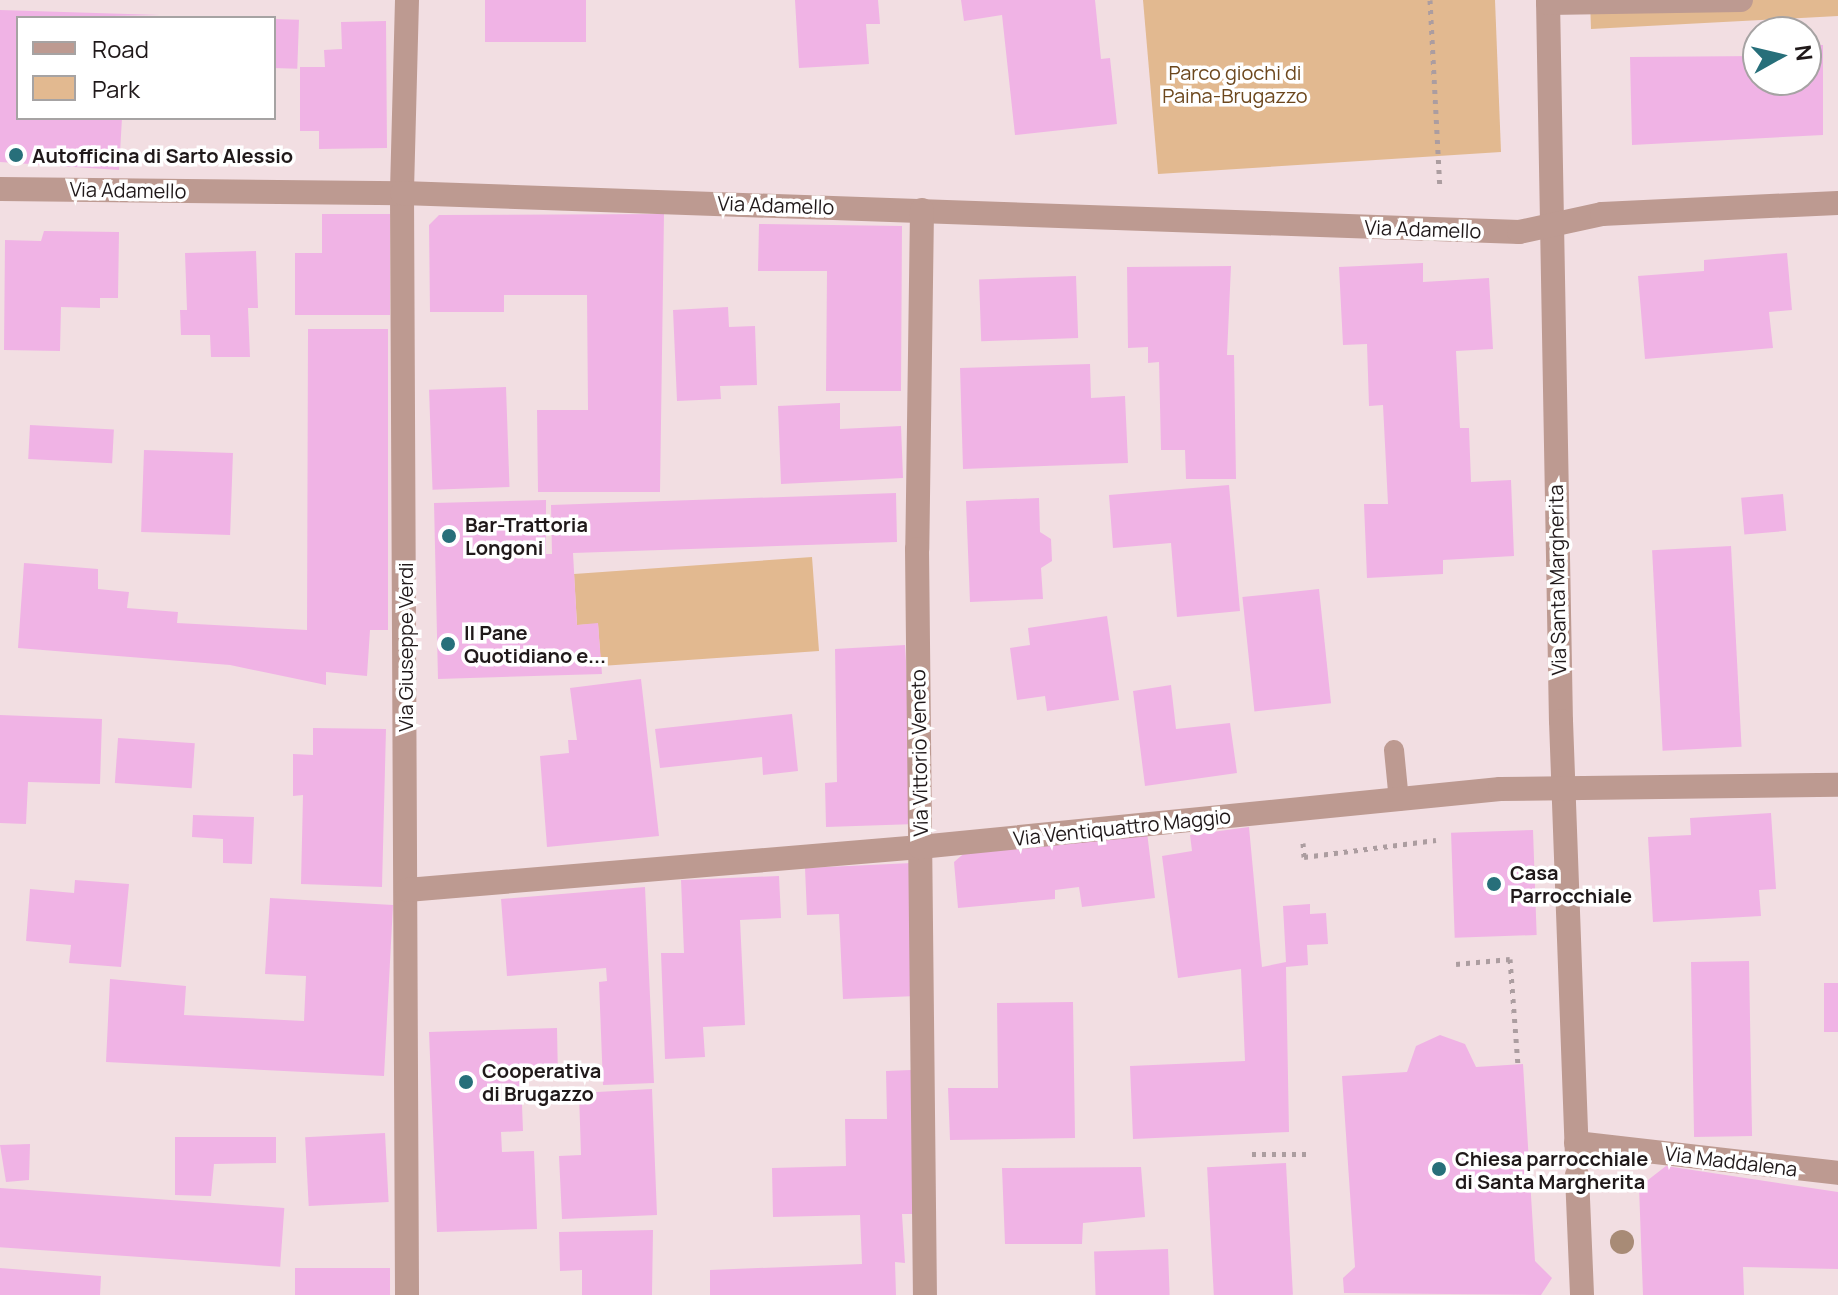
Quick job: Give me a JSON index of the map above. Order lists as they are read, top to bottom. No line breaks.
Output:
{"streets":{"street":["Via Adamello","Via Santa Margherita","Via Giuseppe Verdi","Via Vittorio Veneto","Via Ventiquattro Maggio","Via Maddalena"]},"crossings":[["Via Adamello","Via Santa Margherita"],["Via Adamello","Via Giuseppe Verdi"],["Via Adamello","Via Vittorio Veneto"],["Via Santa Margherita","Via Ventiquattro Maggio"],["Via Santa Margherita","Via Maddalena"],["Via Giuseppe Verdi","Via Ventiquattro Maggio"],["Via Vittorio Veneto","Via Ventiquattro Maggio"]],"parks":["Parco giochi di Paina-Brugazzo"],"places":["Autofficina di Sarto Alessio","Bar-Trattoria Longoni","Il Pane Quotidiano e...","Casa Parrocchiale","Cooperativa di Brugazzo","Chiesa parrocchiale di Santa Margherita"],"legend":["Road","Park"],"north":"right"}
